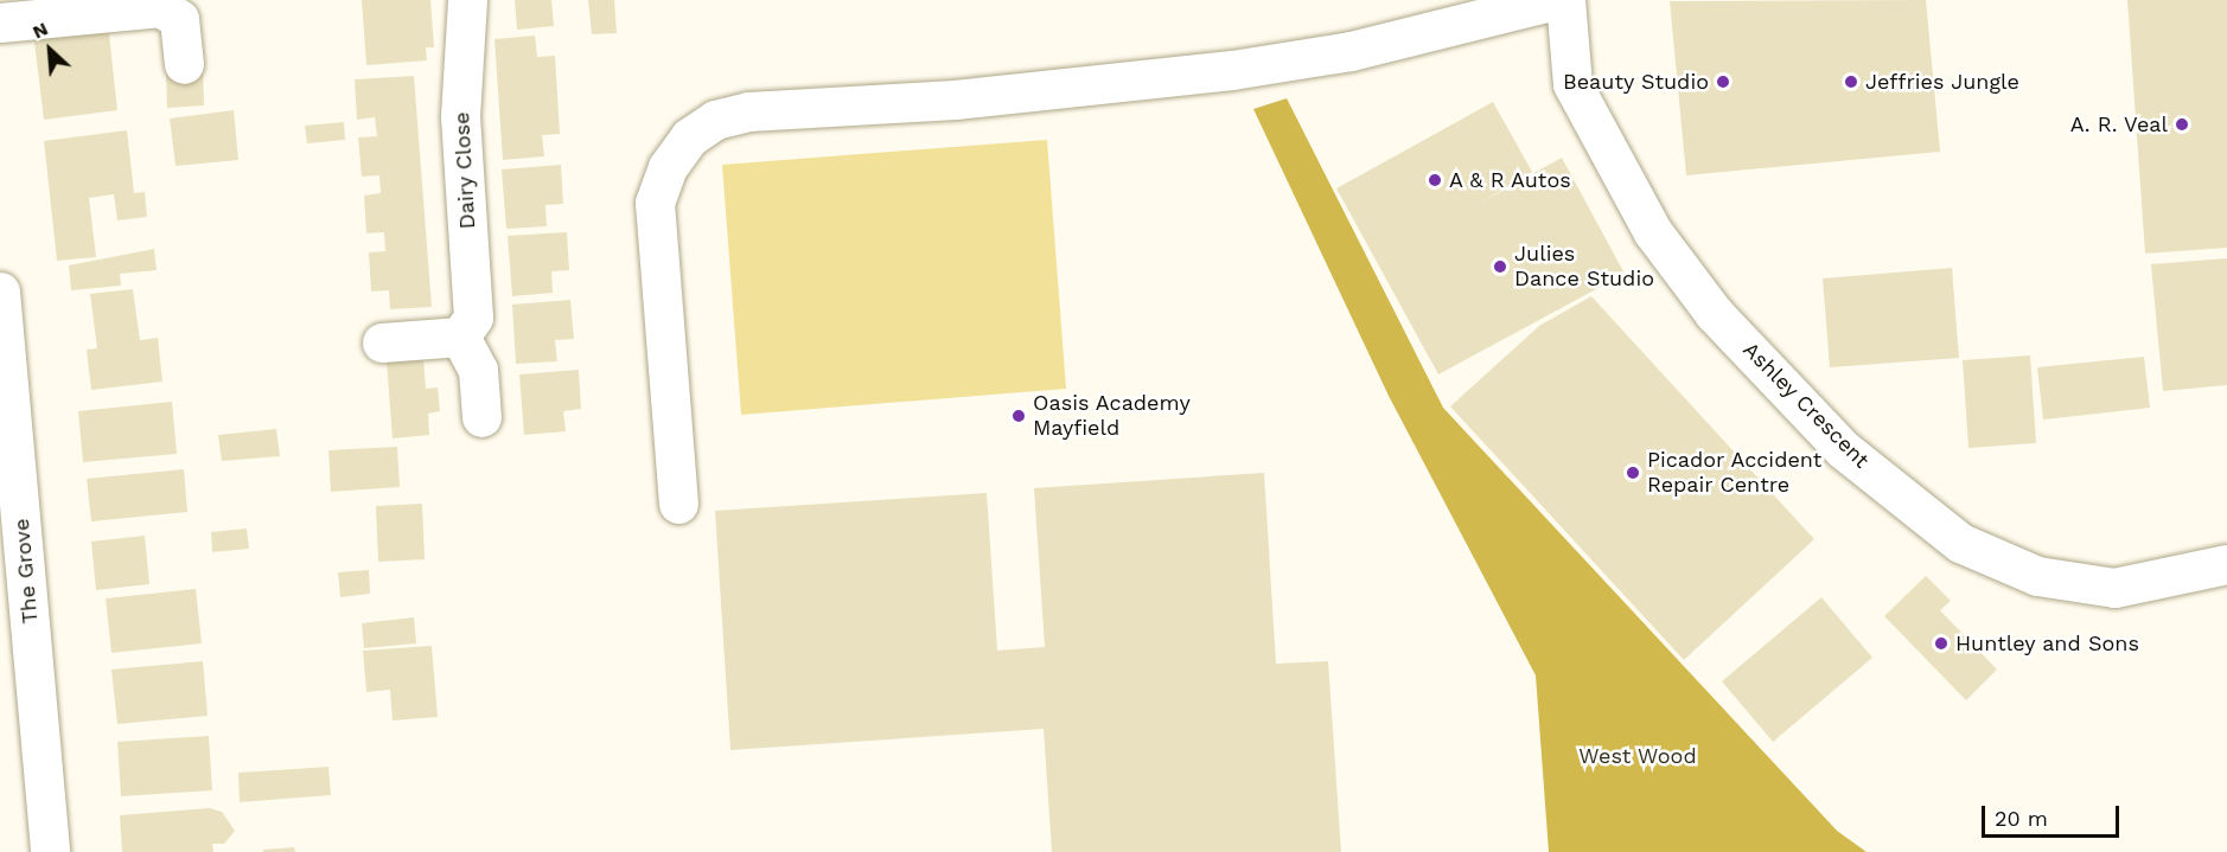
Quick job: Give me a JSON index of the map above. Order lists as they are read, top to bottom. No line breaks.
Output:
{"streets":{"street":["Dairy Close","Ashley Crescent","The Grove"]},"parks":["West Wood"],"places":["Beauty Studio","Jeffries Jungle","A. R. Veal","A & R Autos","Julies Dance Studio","Oasis Academy Mayfield","Picador Accident Repair Centre","Huntley and Sons"],"scale_bar":"20 m","north":"top left"}
